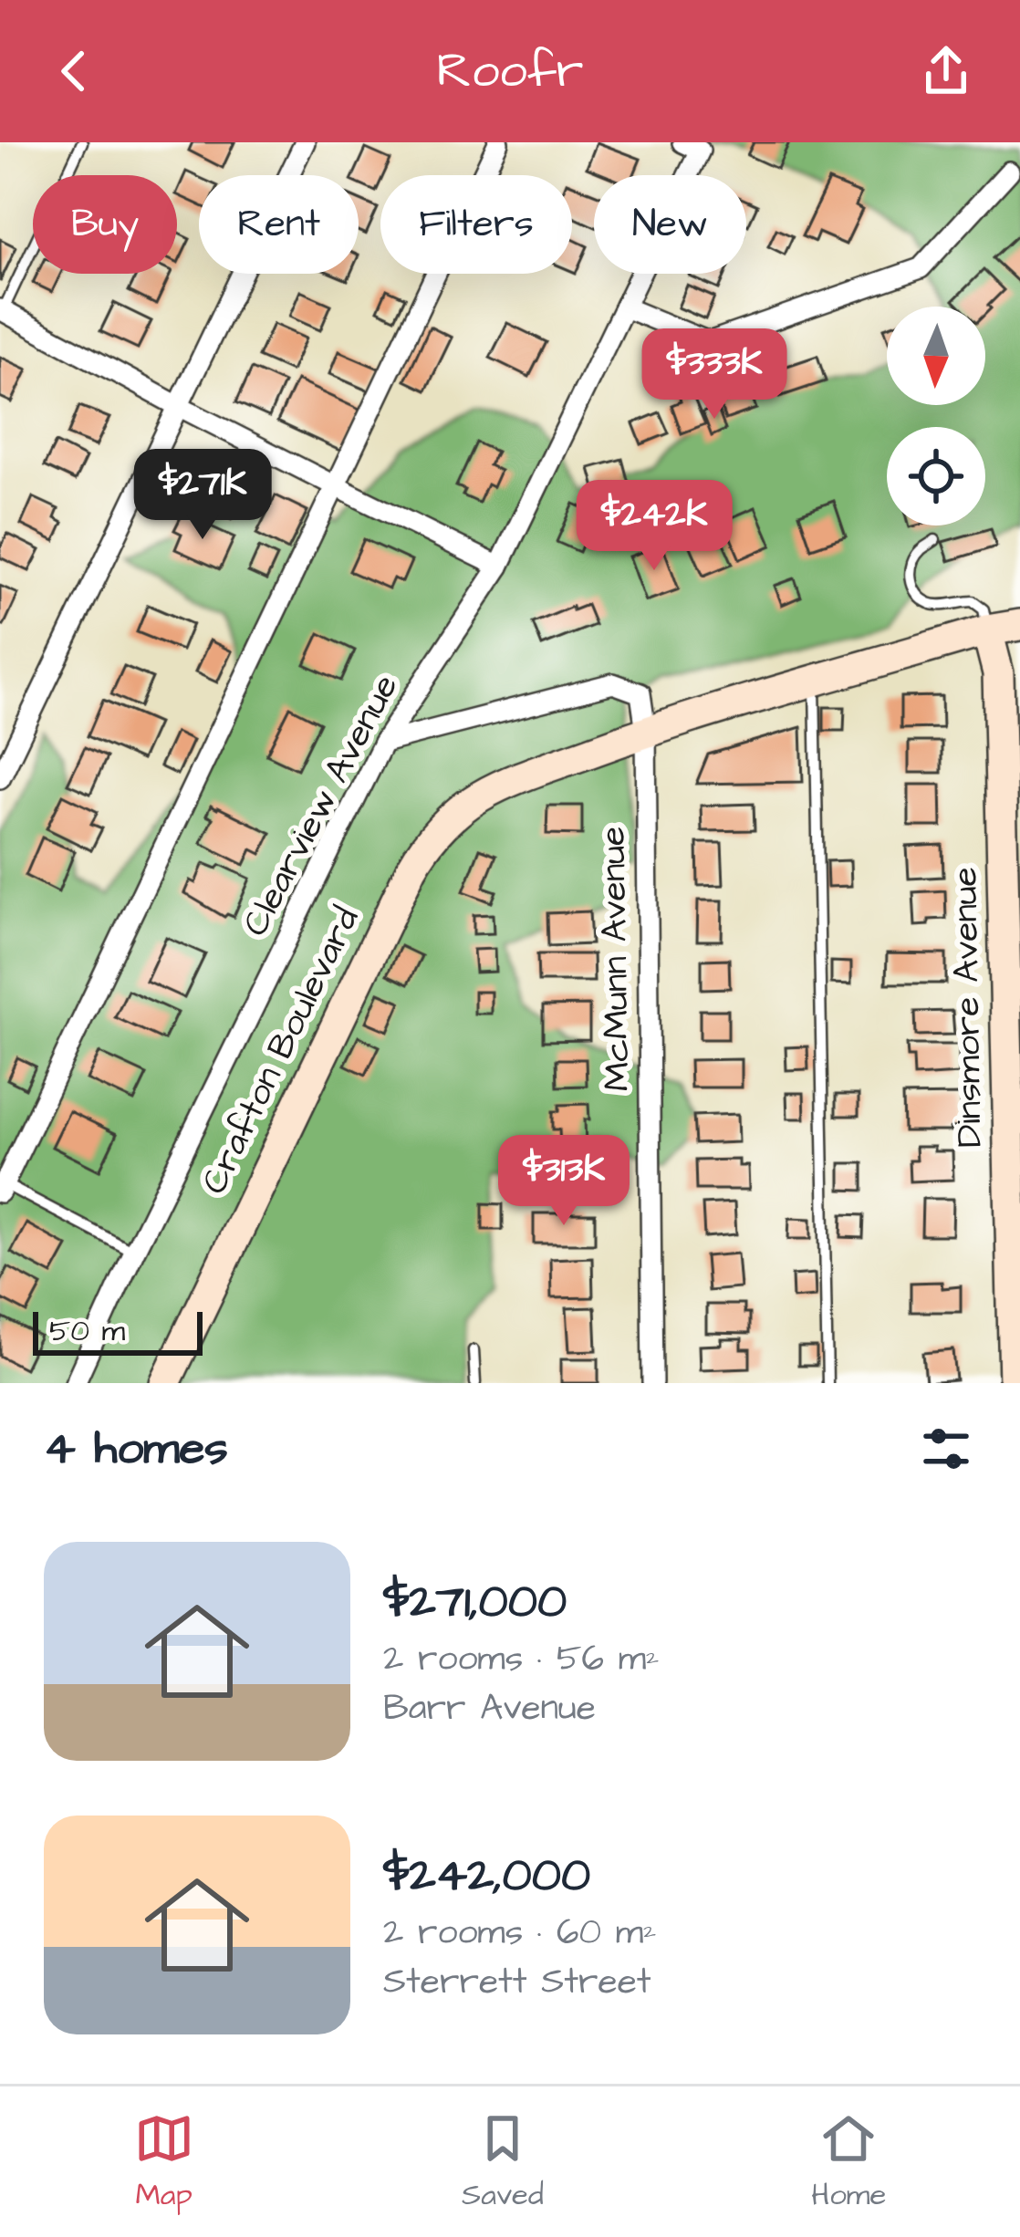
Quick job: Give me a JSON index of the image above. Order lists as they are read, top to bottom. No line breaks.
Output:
{"streets":{"main road":["Dinsmore Avenue","Crafton Boulevard"],"street":["Clearview Avenue","McMunn Avenue"]},"crossings":[["McMunn Avenue","Crafton Boulevard"],["Dinsmore Avenue","Crafton Boulevard"]],"scale_bar":"50 m","north":"bottom","page":{"header":"Roofr","chip":["Buy","Rent","Filters","New"],"price":["$333K","$271K","$242K","$313K"],"scale":"50 m","heading":"4 homes","list":[{"name":"$271,000","note":"2 rooms · 56 m² · Barr Avenue"},{"name":"$242,000","note":"2 rooms · 60 m² · Sterrett Street"}],"tabs":["Map","Saved","Home"]}}
